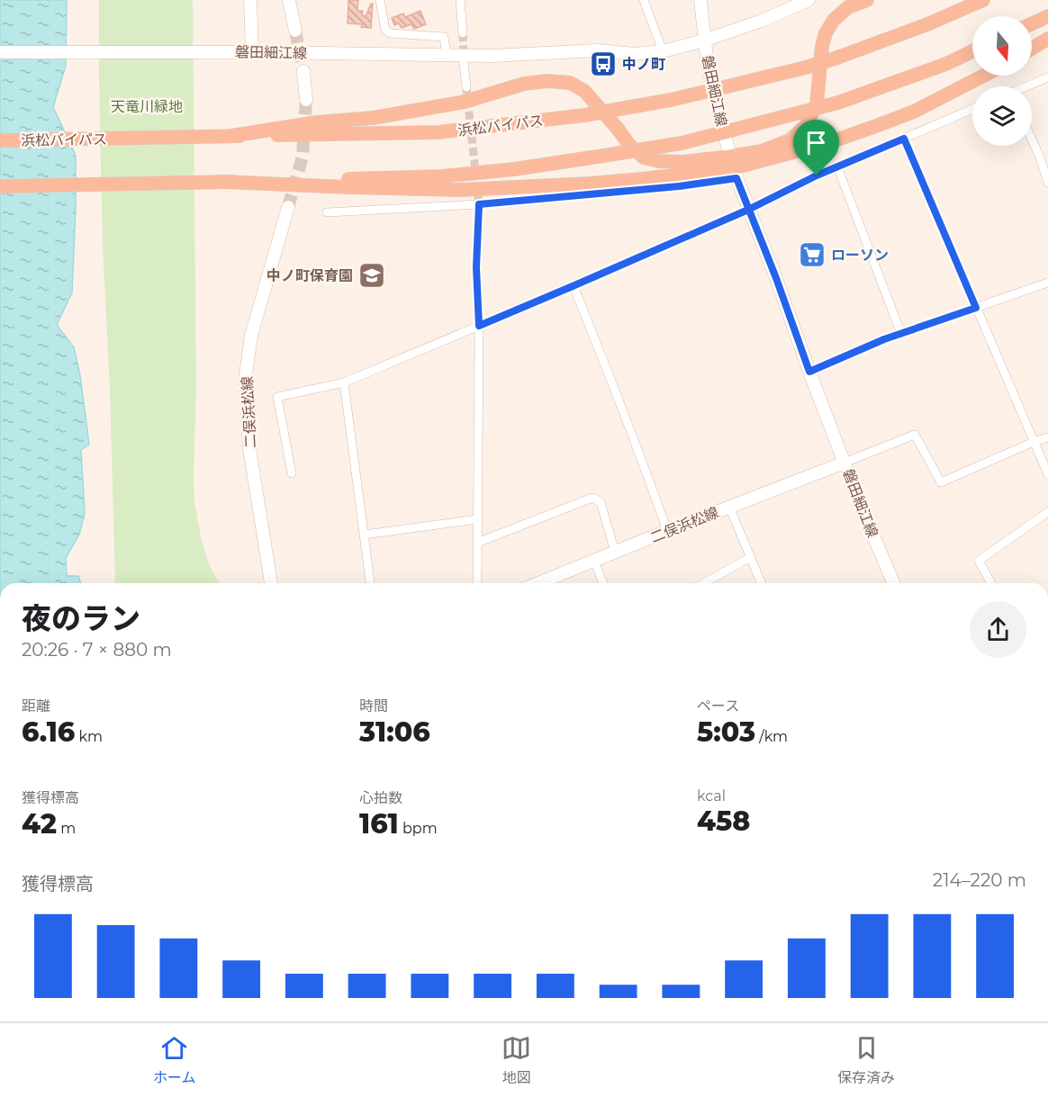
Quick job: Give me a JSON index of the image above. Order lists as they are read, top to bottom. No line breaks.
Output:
{"streets":{"highway":["浜松バイパス"],"main road":["磐田細江線","二俣浜松線"]},"crossings":[["磐田細江線","二俣浜松線"]],"parks":["天竜川緑地"],"places":{"bus stop":["中ノ町"],"supermarket":["ローソン"],"school or university":["中ノ町保育園"]},"north":"bottom","page":{"heading":["夜のラン","20:26 · 7 × 880 m"],"stats":[["距離","6.16 km"],["時間","31:06"],["ペース","5:03 /km"],["獲得標高","42 m"],["心拍数","161 bpm"],["kcal","458"]],"chart":["獲得標高","214–220 m"],"tabs":["ホーム","地図","保存済み"]}}
